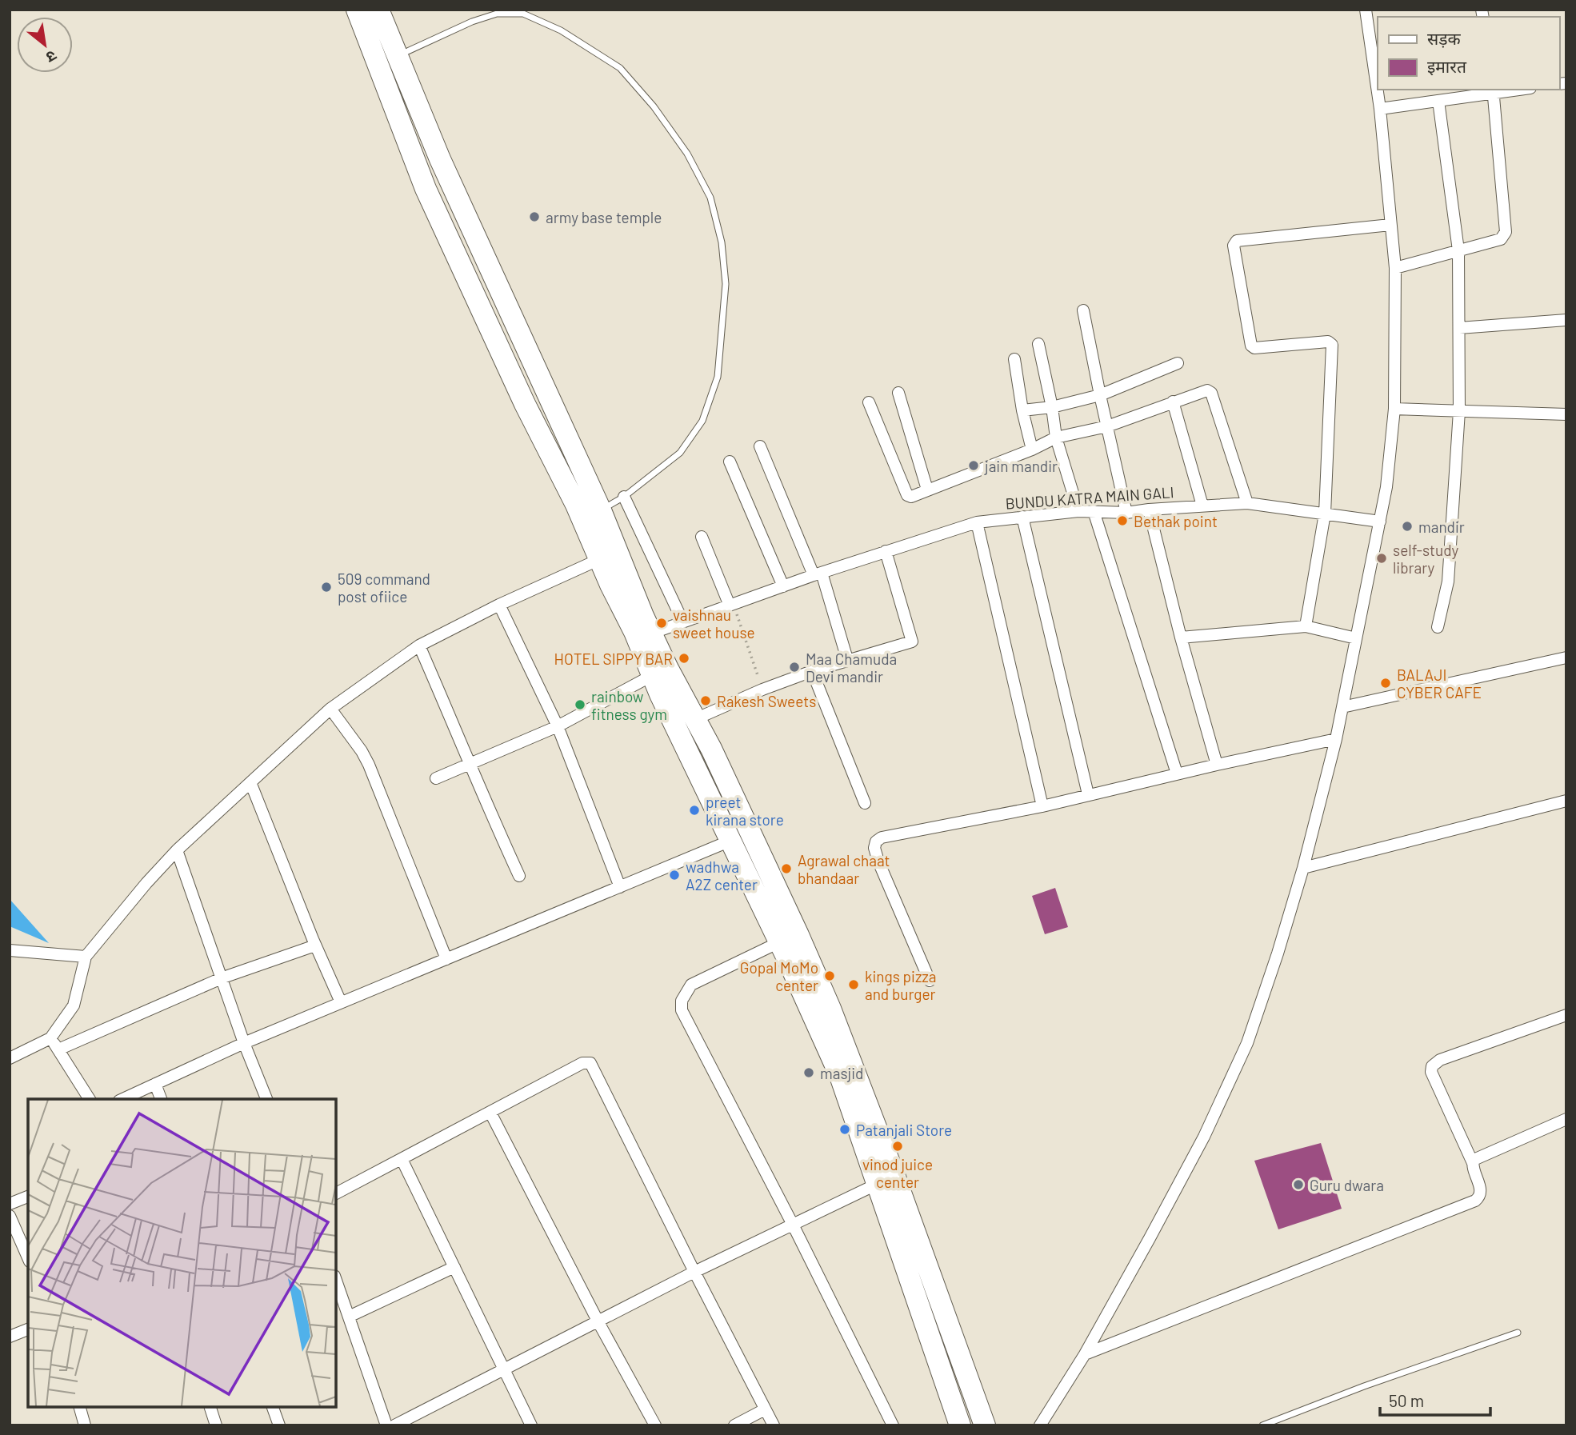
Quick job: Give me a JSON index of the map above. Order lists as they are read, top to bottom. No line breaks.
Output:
{"streets":{"street":["BUNDU KATRA MAIN GALI"]},"places":["army base temple","jain mandir","Bethak point","mandir","self-study library","509 command post ofiice","vaishnau sweet house","HOTEL SIPPY BAR","Maa Chamuda Devi mandir","BALAJI CYBER CAFE","Rakesh Sweets","rainbow fitness gym","preet kirana store","Agrawal chaat bhandaar","wadhwa A2Z center","Gopal MoMo center","kings pizza and burger","masjid","Patanjali Store","vinod juice center","Guru dwara"],"legend":["सड़क","इमारत"],"scale_bar":"50 m","north":"bottom right"}
